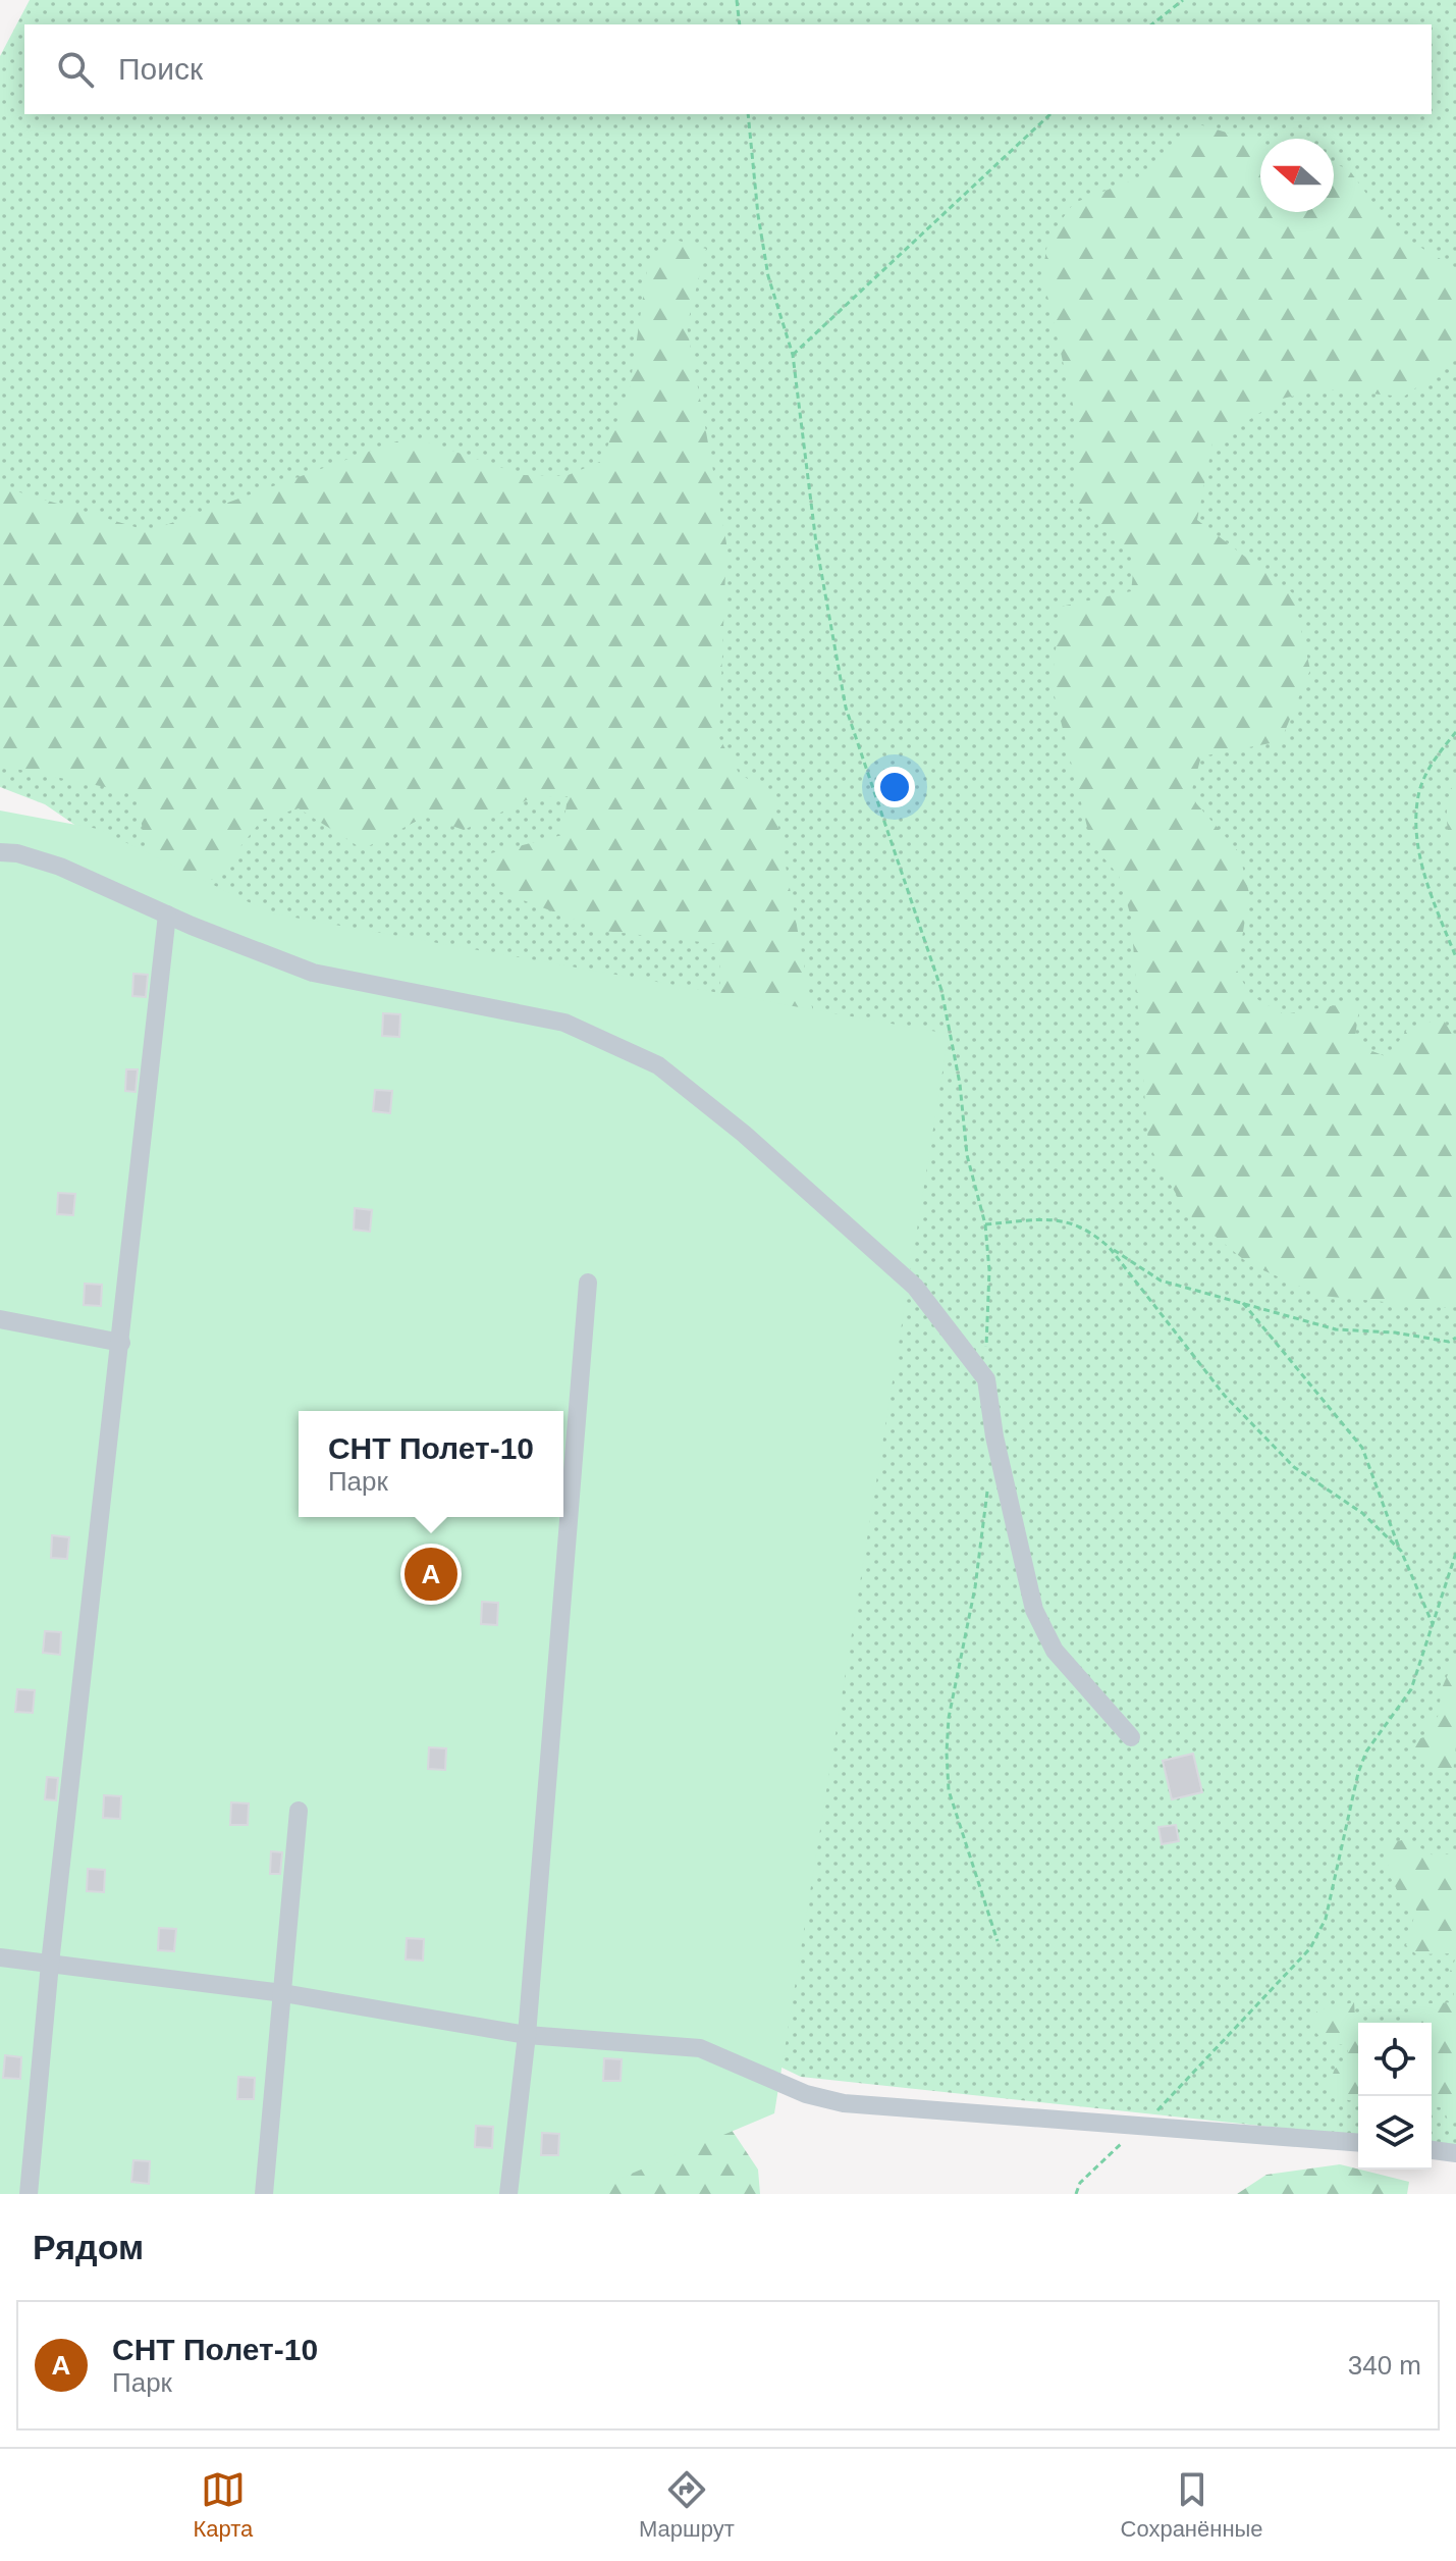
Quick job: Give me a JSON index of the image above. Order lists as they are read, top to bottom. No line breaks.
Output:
{"north":"left","page":{"search":"Поиск","popup":["СНТ Полет-10","Парк"],"pins":"A","heading":"Рядом","list":[{"mark":"A","name":"СНТ Полет-10","note":"Парк","value":"340 m"}],"nav":["Карта","Маршрут","Сохранённые"]}}
